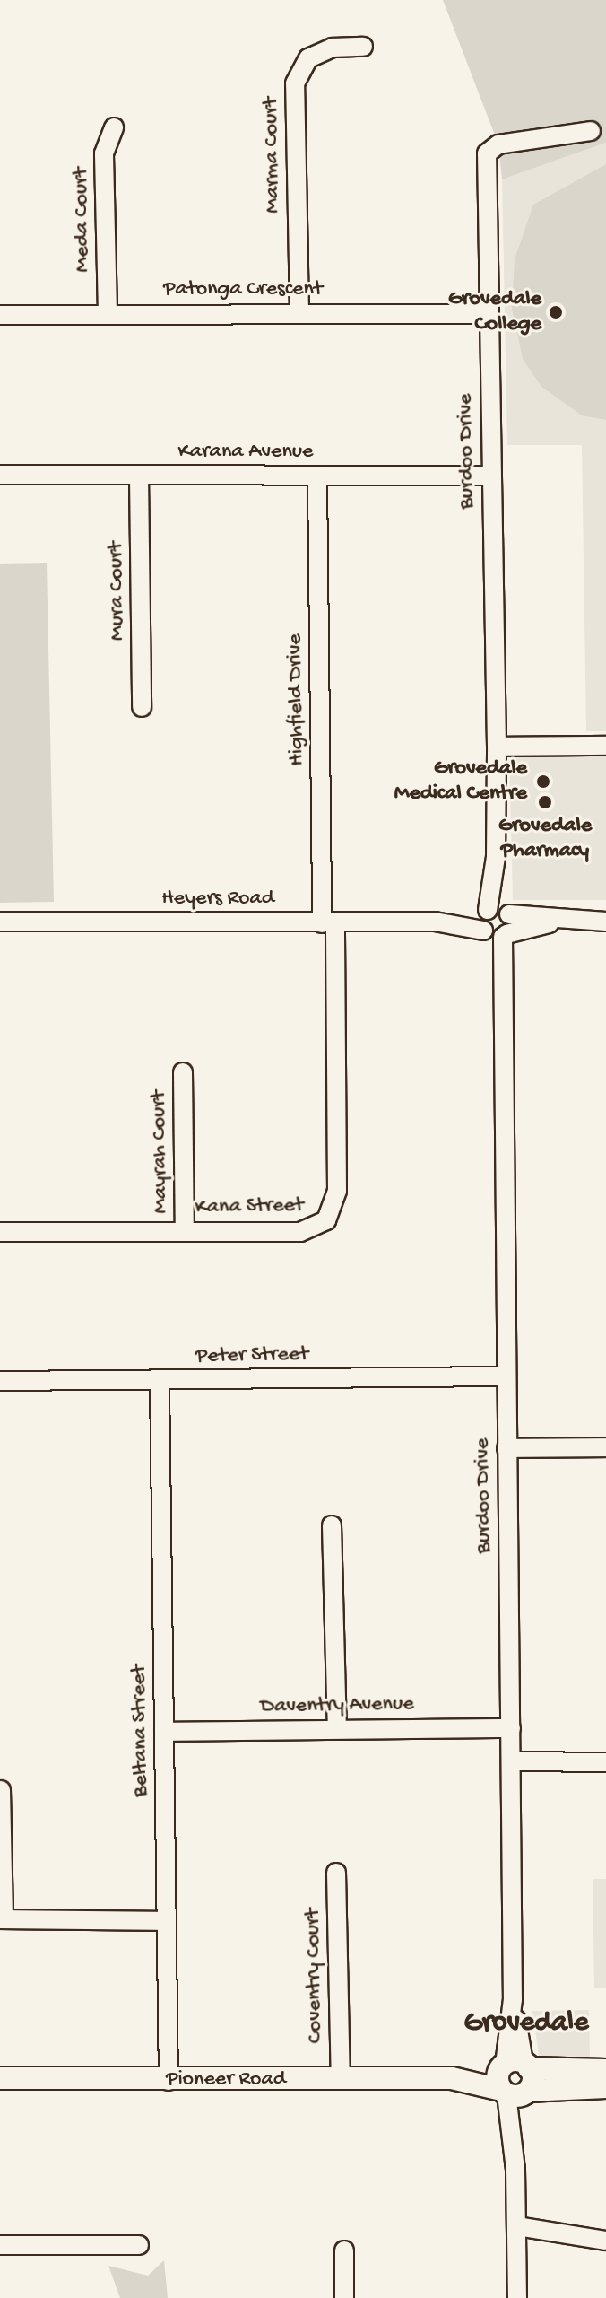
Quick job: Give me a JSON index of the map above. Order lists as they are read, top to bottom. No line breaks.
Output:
{"streets":{"main road":["Pioneer Road"],"street":["Marma Court","Meda Court","Patonga Crescent","Burdoo Drive","Karana Avenue","Mura Court","Highfield Drive","Heyers Road","Mayrah Court","Kana Street","Peter Street","Daventry Avenue","Beltana Street","Coventry Court"]},"crossings":[["Marma Court","Patonga Crescent"],["Meda Court","Patonga Crescent"],["Patonga Crescent","Burdoo Drive"],["Burdoo Drive","Karana Avenue"],["Burdoo Drive","Heyers Road"],["Burdoo Drive","Peter Street"],["Burdoo Drive","Daventry Avenue"],["Burdoo Drive","Pioneer Road"],["Karana Avenue","Mura Court"],["Karana Avenue","Highfield Drive"],["Highfield Drive","Heyers Road"],["Highfield Drive","Kana Street"],["Heyers Road","Kana Street"],["Mayrah Court","Kana Street"],["Peter Street","Beltana Street"],["Daventry Avenue","Beltana Street"],["Beltana Street","Pioneer Road"],["Coventry Court","Pioneer Road"]],"districts":["Grovedale"],"places":["Grovedale College","Grovedale Medical Centre","Grovedale Pharmacy"]}
